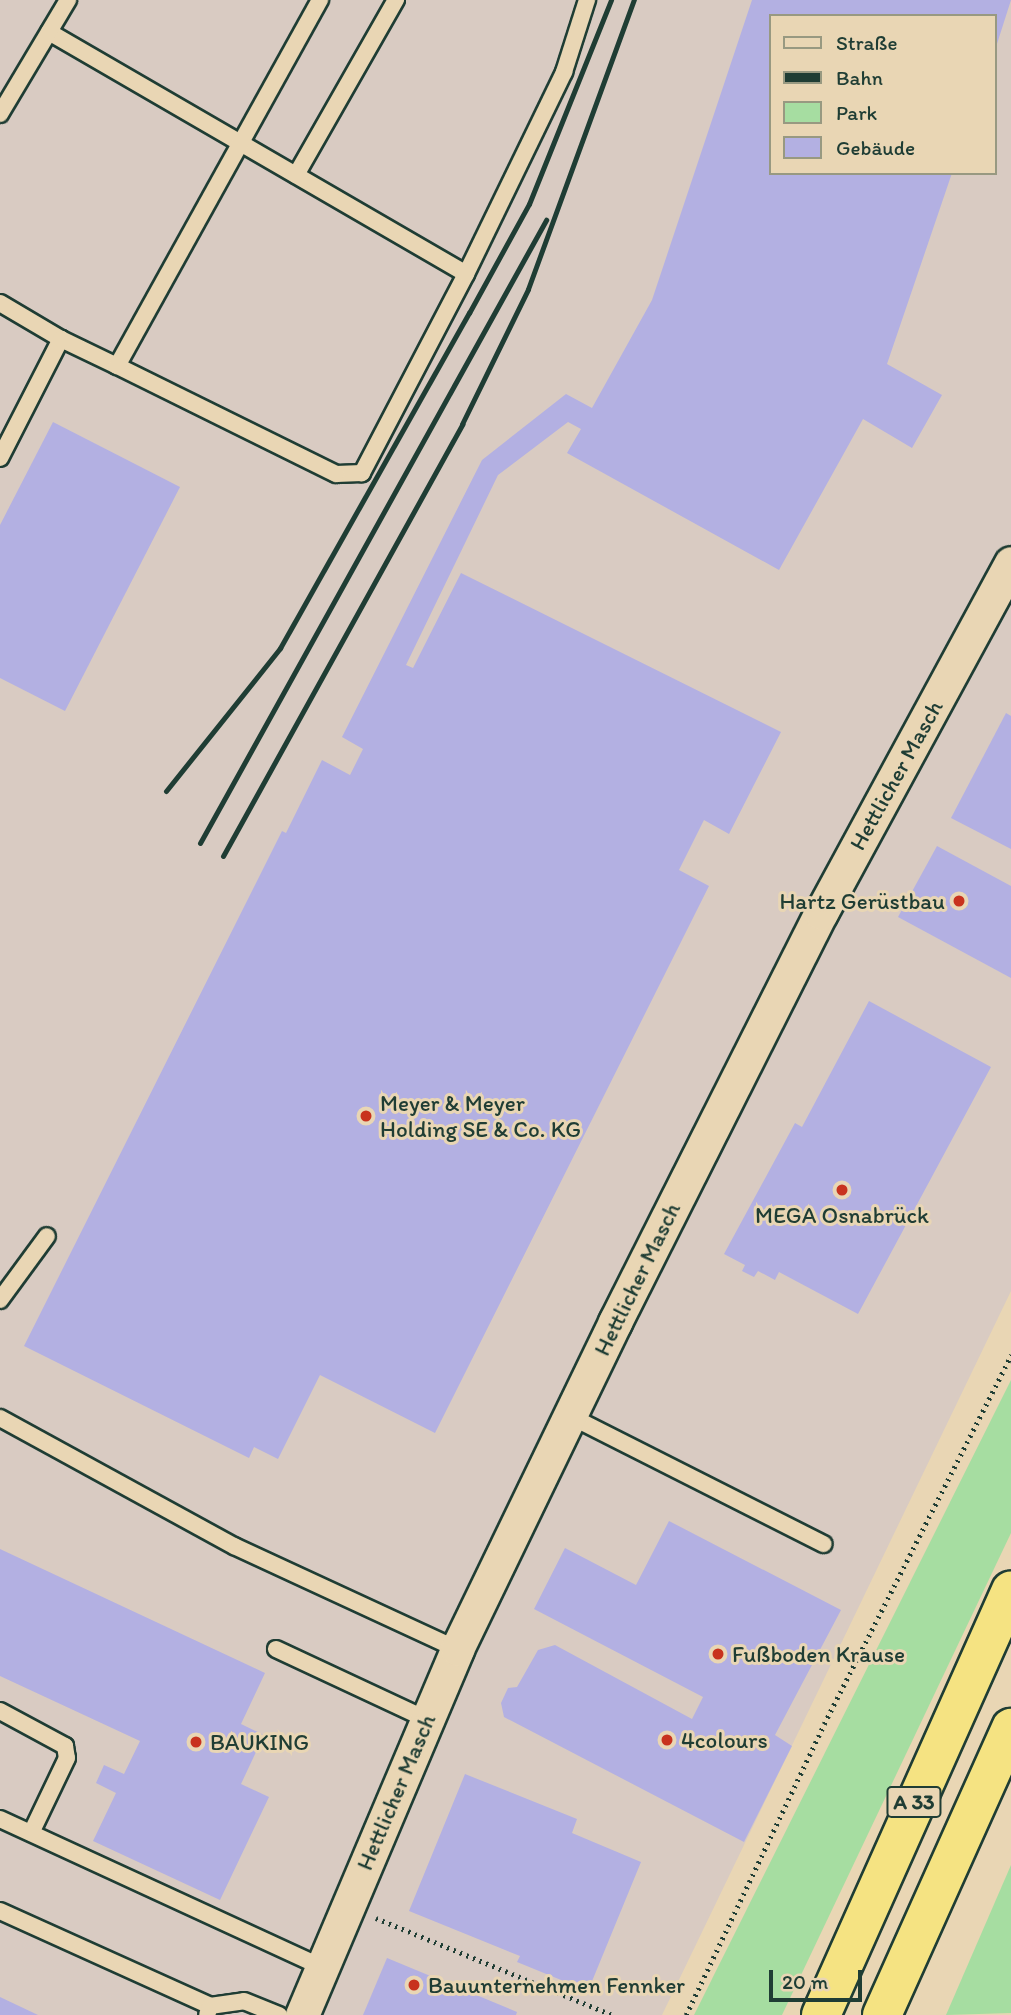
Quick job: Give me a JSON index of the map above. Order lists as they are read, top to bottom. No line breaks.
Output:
{"streets":{"highway":["A 33"],"street":["Hettlicher Masch"]},"places":["Hartz Gerüstbau","Meyer & Meyer Holding SE & Co. KG","MEGA Osnabrück","Fußboden Krause","4colours","BAUKING","Bauunternehmen Fennker"],"legend":["Straße","Bahn","Park","Gebäude"],"scale_bar":"20 m"}
